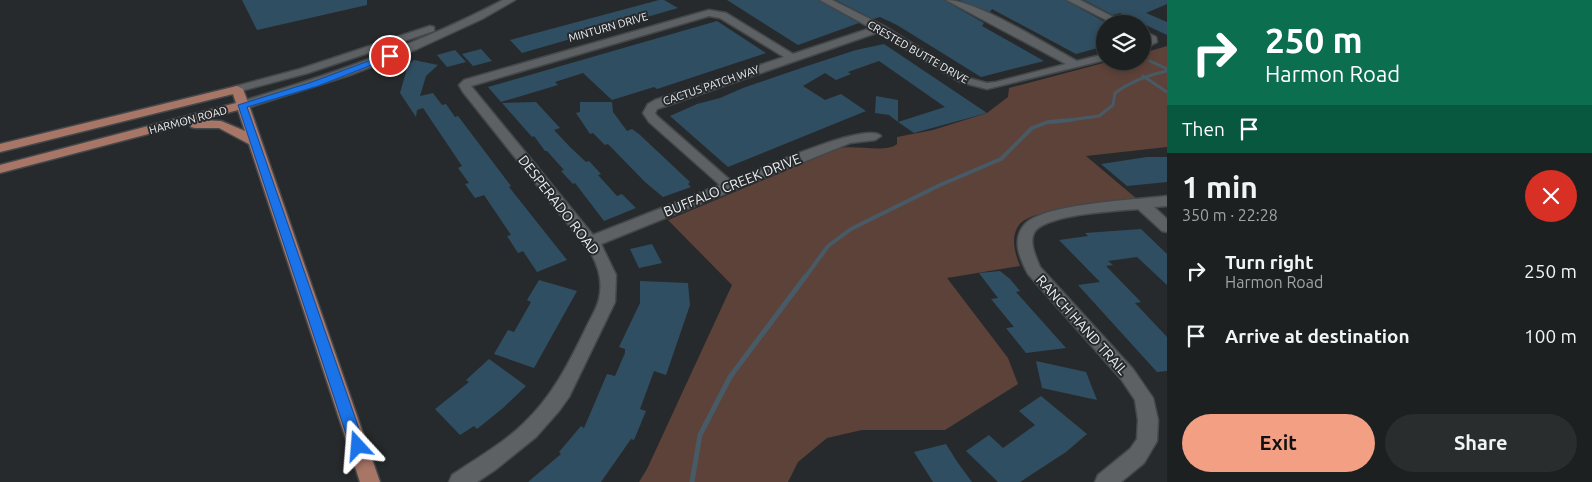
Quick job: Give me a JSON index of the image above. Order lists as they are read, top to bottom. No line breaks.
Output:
{"streets":{"main road":["HARMON ROAD"],"street":["MINTURN DRIVE","CRESTED BUTTE DRIVE","CACTUS PATCH WAY","BUFFALO CREEK DRIVE","DESPERADO ROAD","RANCH HAND TRAIL"]},"crossings":[["MINTURN DRIVE","CACTUS PATCH WAY"],["MINTURN DRIVE","DESPERADO ROAD"],["CRESTED BUTTE DRIVE","CACTUS PATCH WAY"],["CACTUS PATCH WAY","BUFFALO CREEK DRIVE"],["BUFFALO CREEK DRIVE","DESPERADO ROAD"]],"page":{"turn":["250 m","Harmon Road"],"then":"Then","heading":["1 min","350 m · 22:28"],"list":[{"name":"Turn right","note":"Harmon Road","value":"250 m"},{"name":"Arrive at destination","value":"100 m"}],"buttons":["Exit","Share"]}}
